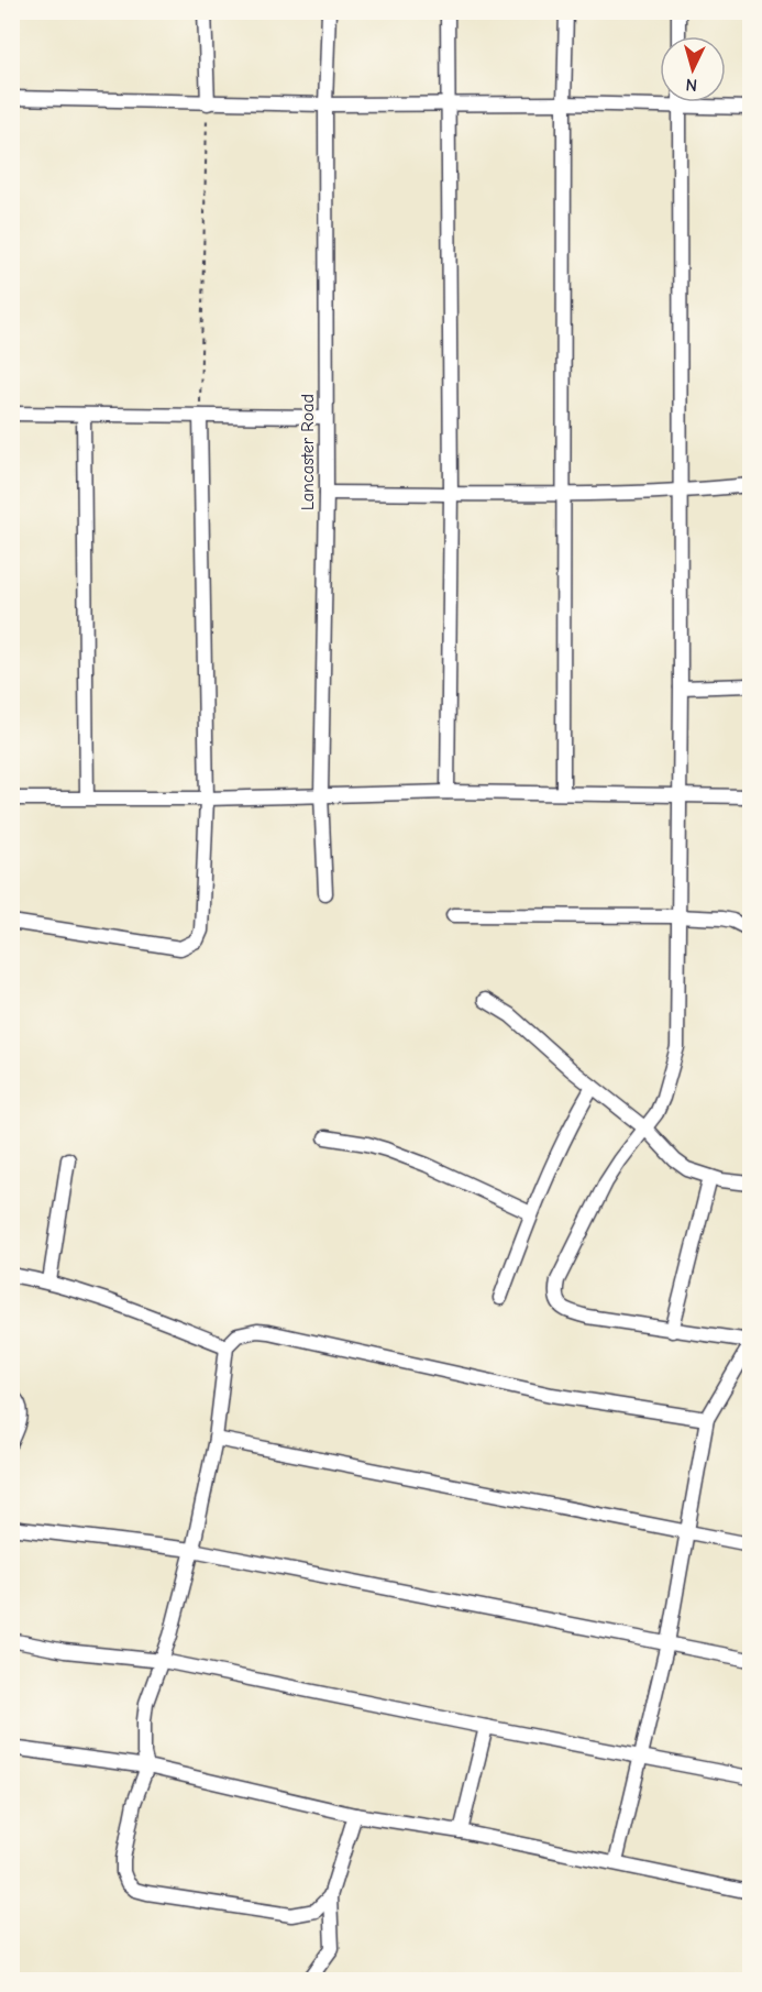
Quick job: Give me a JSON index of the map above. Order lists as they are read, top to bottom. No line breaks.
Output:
{"streets":{"street":["Lancaster Road"]},"north":"bottom"}
